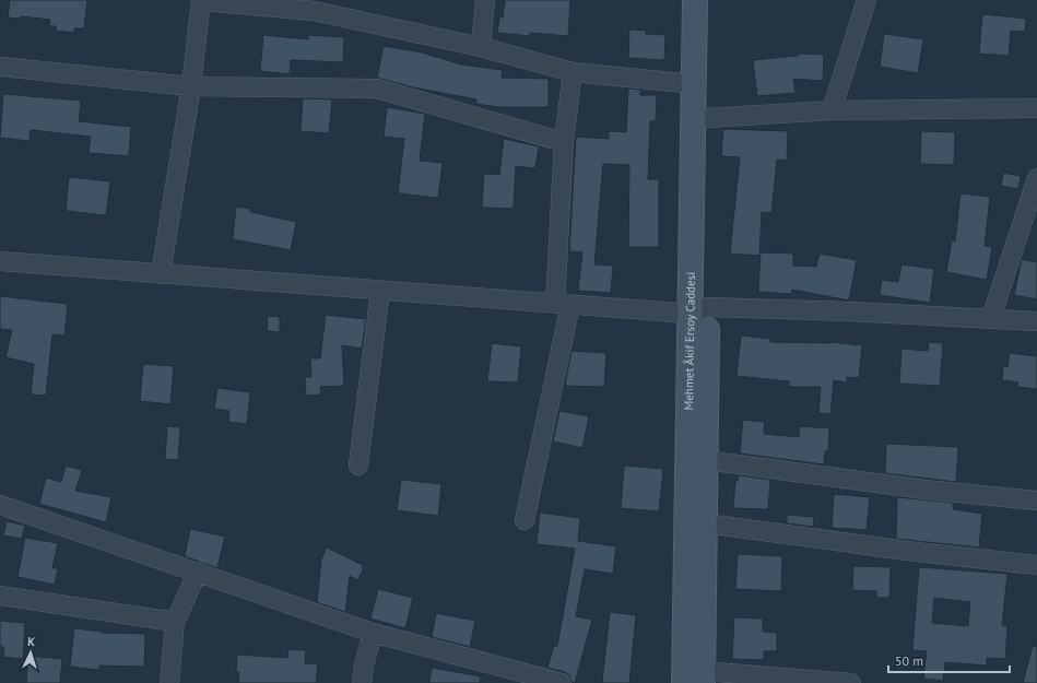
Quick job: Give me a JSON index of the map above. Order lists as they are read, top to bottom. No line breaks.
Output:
{"streets":{"main road":["Mehmet Âkif Ersoy Caddesi"]},"scale_bar":"50 m","north":"top"}
